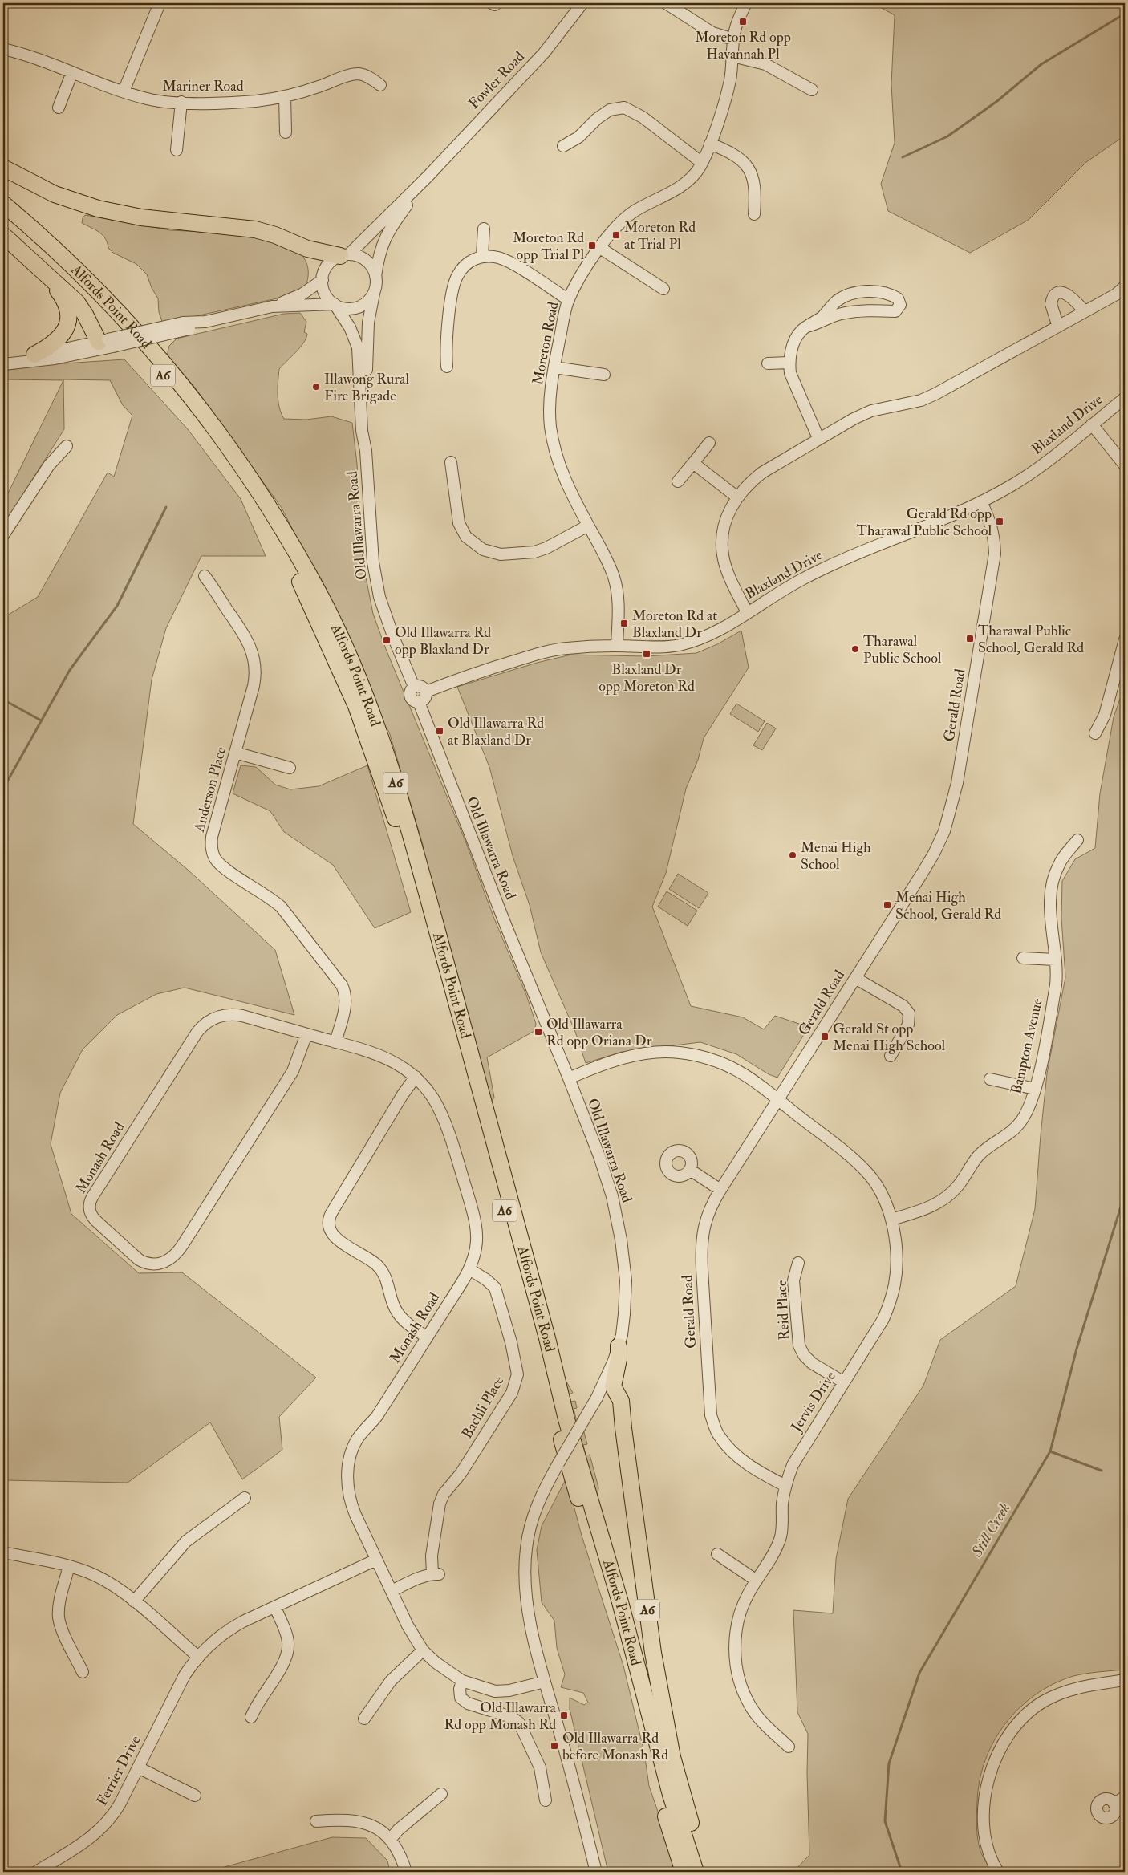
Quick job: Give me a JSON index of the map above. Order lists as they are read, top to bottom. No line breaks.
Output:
{"streets":{"highway":["Alfords Point Road","A6"],"street":["Fowler Road","Mariner Road","Moreton Road","Blaxland Drive","Old Illawarra Road","Gerald Road","Anderson Place","Bampton Avenue","Monash Road","Reid Place","Jervis Drive","Bachli Place","Ferrier Drive"]},"crossings":[["Fowler Road","Old Illawarra Road"],["Moreton Road","Blaxland Drive"],["A6","Old Illawarra Road"],["Blaxland Drive","Old Illawarra Road"],["Blaxland Drive","Gerald Road"],["Old Illawarra Road","Monash Road"],["Old Illawarra Road","Jervis Drive"],["Gerald Road","Jervis Drive"],["Anderson Place","Monash Road"],["Bampton Avenue","Jervis Drive"],["Monash Road","Bachli Place"],["Monash Road","Ferrier Drive"],["Reid Place","Jervis Drive"]],"water":["Still Creek"],"places":{"transit":["Moreton Rd opp Havannah Pl","Moreton Rd at Trial Pl","Moreton Rd opp Trial Pl","Gerald Rd opp Tharawal Public School","Moreton Rd at Blaxland Dr","Tharawal Public School, Gerald Rd","Old Illawarra Rd opp Blaxland Dr","Blaxland Dr opp Moreton Rd","Old Illawarra Rd at Blaxland Dr","Menai High School, Gerald Rd","Old Illawarra Rd opp Oriana Dr","Gerald St opp Menai High School","Old Illawarra Rd opp Monash Rd","Old Illawarra Rd before Monash Rd"],"other":["Illawong Rural Fire Brigade","Tharawal Public School","Menai High School"]}}
